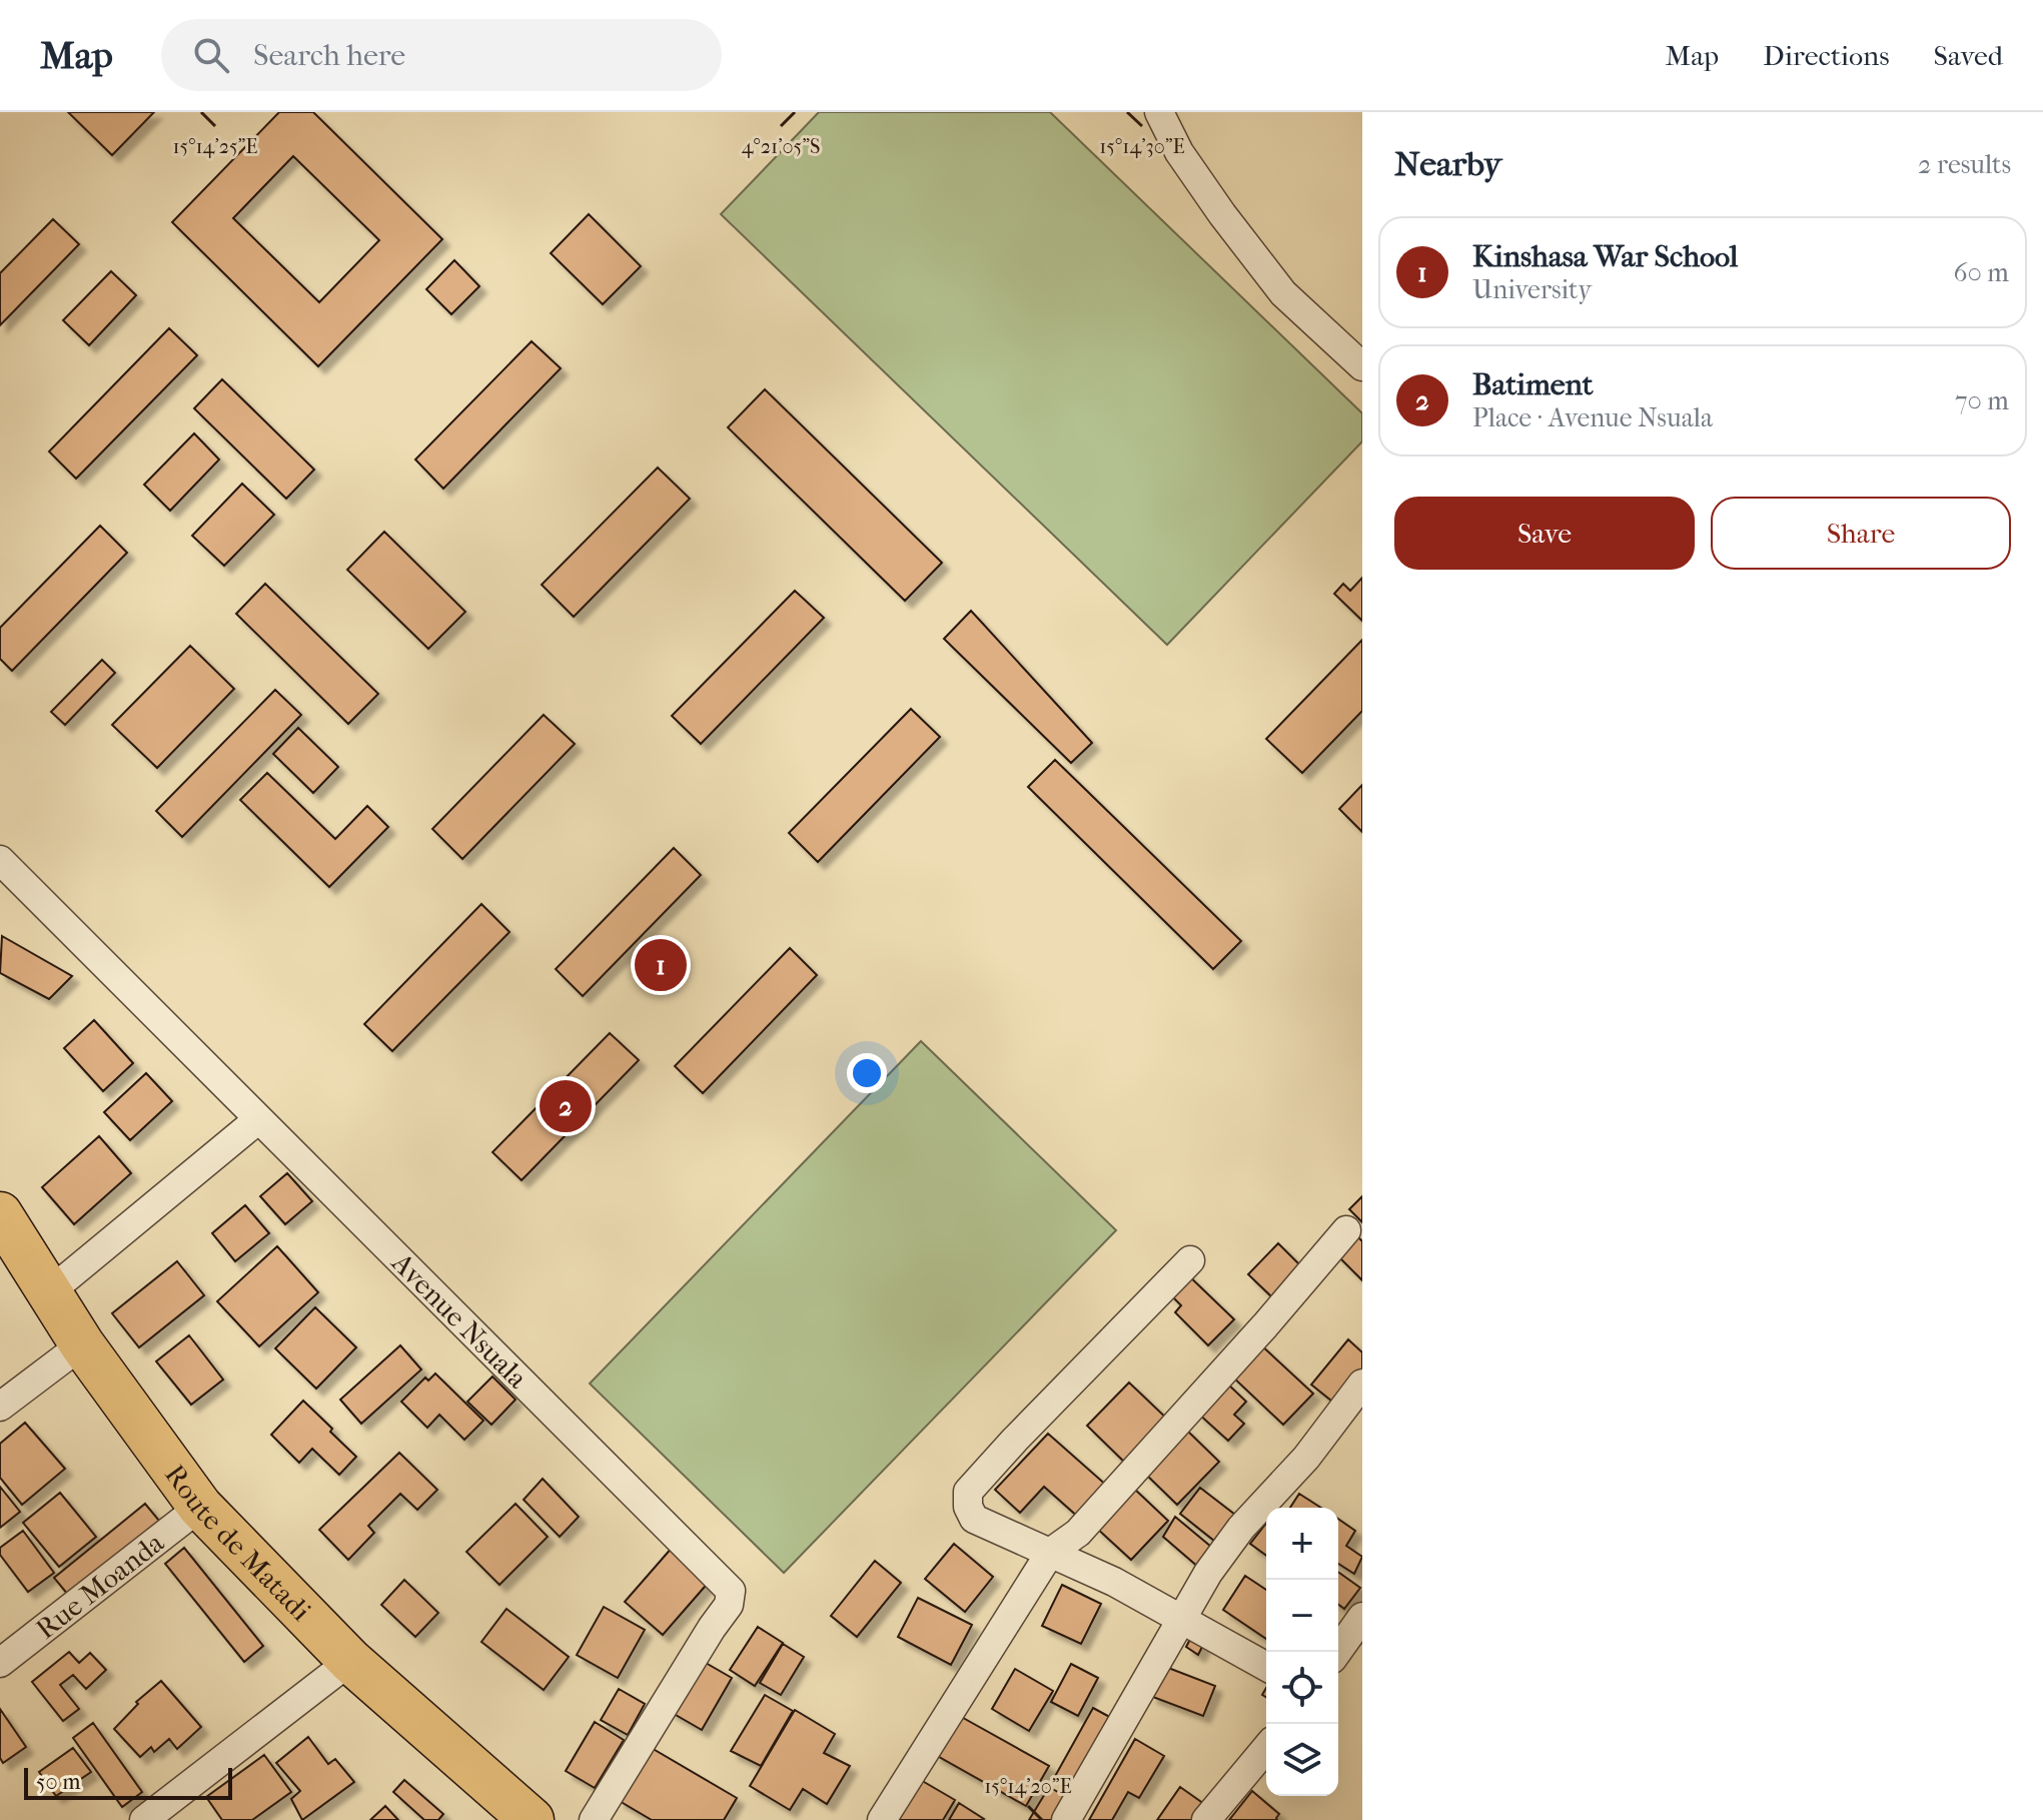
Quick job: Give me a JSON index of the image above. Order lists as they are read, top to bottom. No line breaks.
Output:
{"streets":{"main road":["Route de Matadi"],"street":["Avenue Nsuala","Rue Moanda"]},"crossings":[["Route de Matadi","Rue Moanda"]],"scale_bar":"50 m","page":{"header":"Map","search":"Search here","nav":["Map","Directions","Saved"],"heading":["Nearby","2 results"],"list":[{"mark":"1","name":"Kinshasa War School","note":"University","value":"60 m"},{"mark":"2","name":"Batiment","note":"Place · Avenue Nsuala","value":"70 m"}],"buttons":["Save","Share"],"pins":["1","2"],"map_buttons":["+","−"],"scale":"50 m"},"coordinates":["15°14'25\"E","15°14'30\"E","4°21'05\"S","15°14'20\"E"]}
